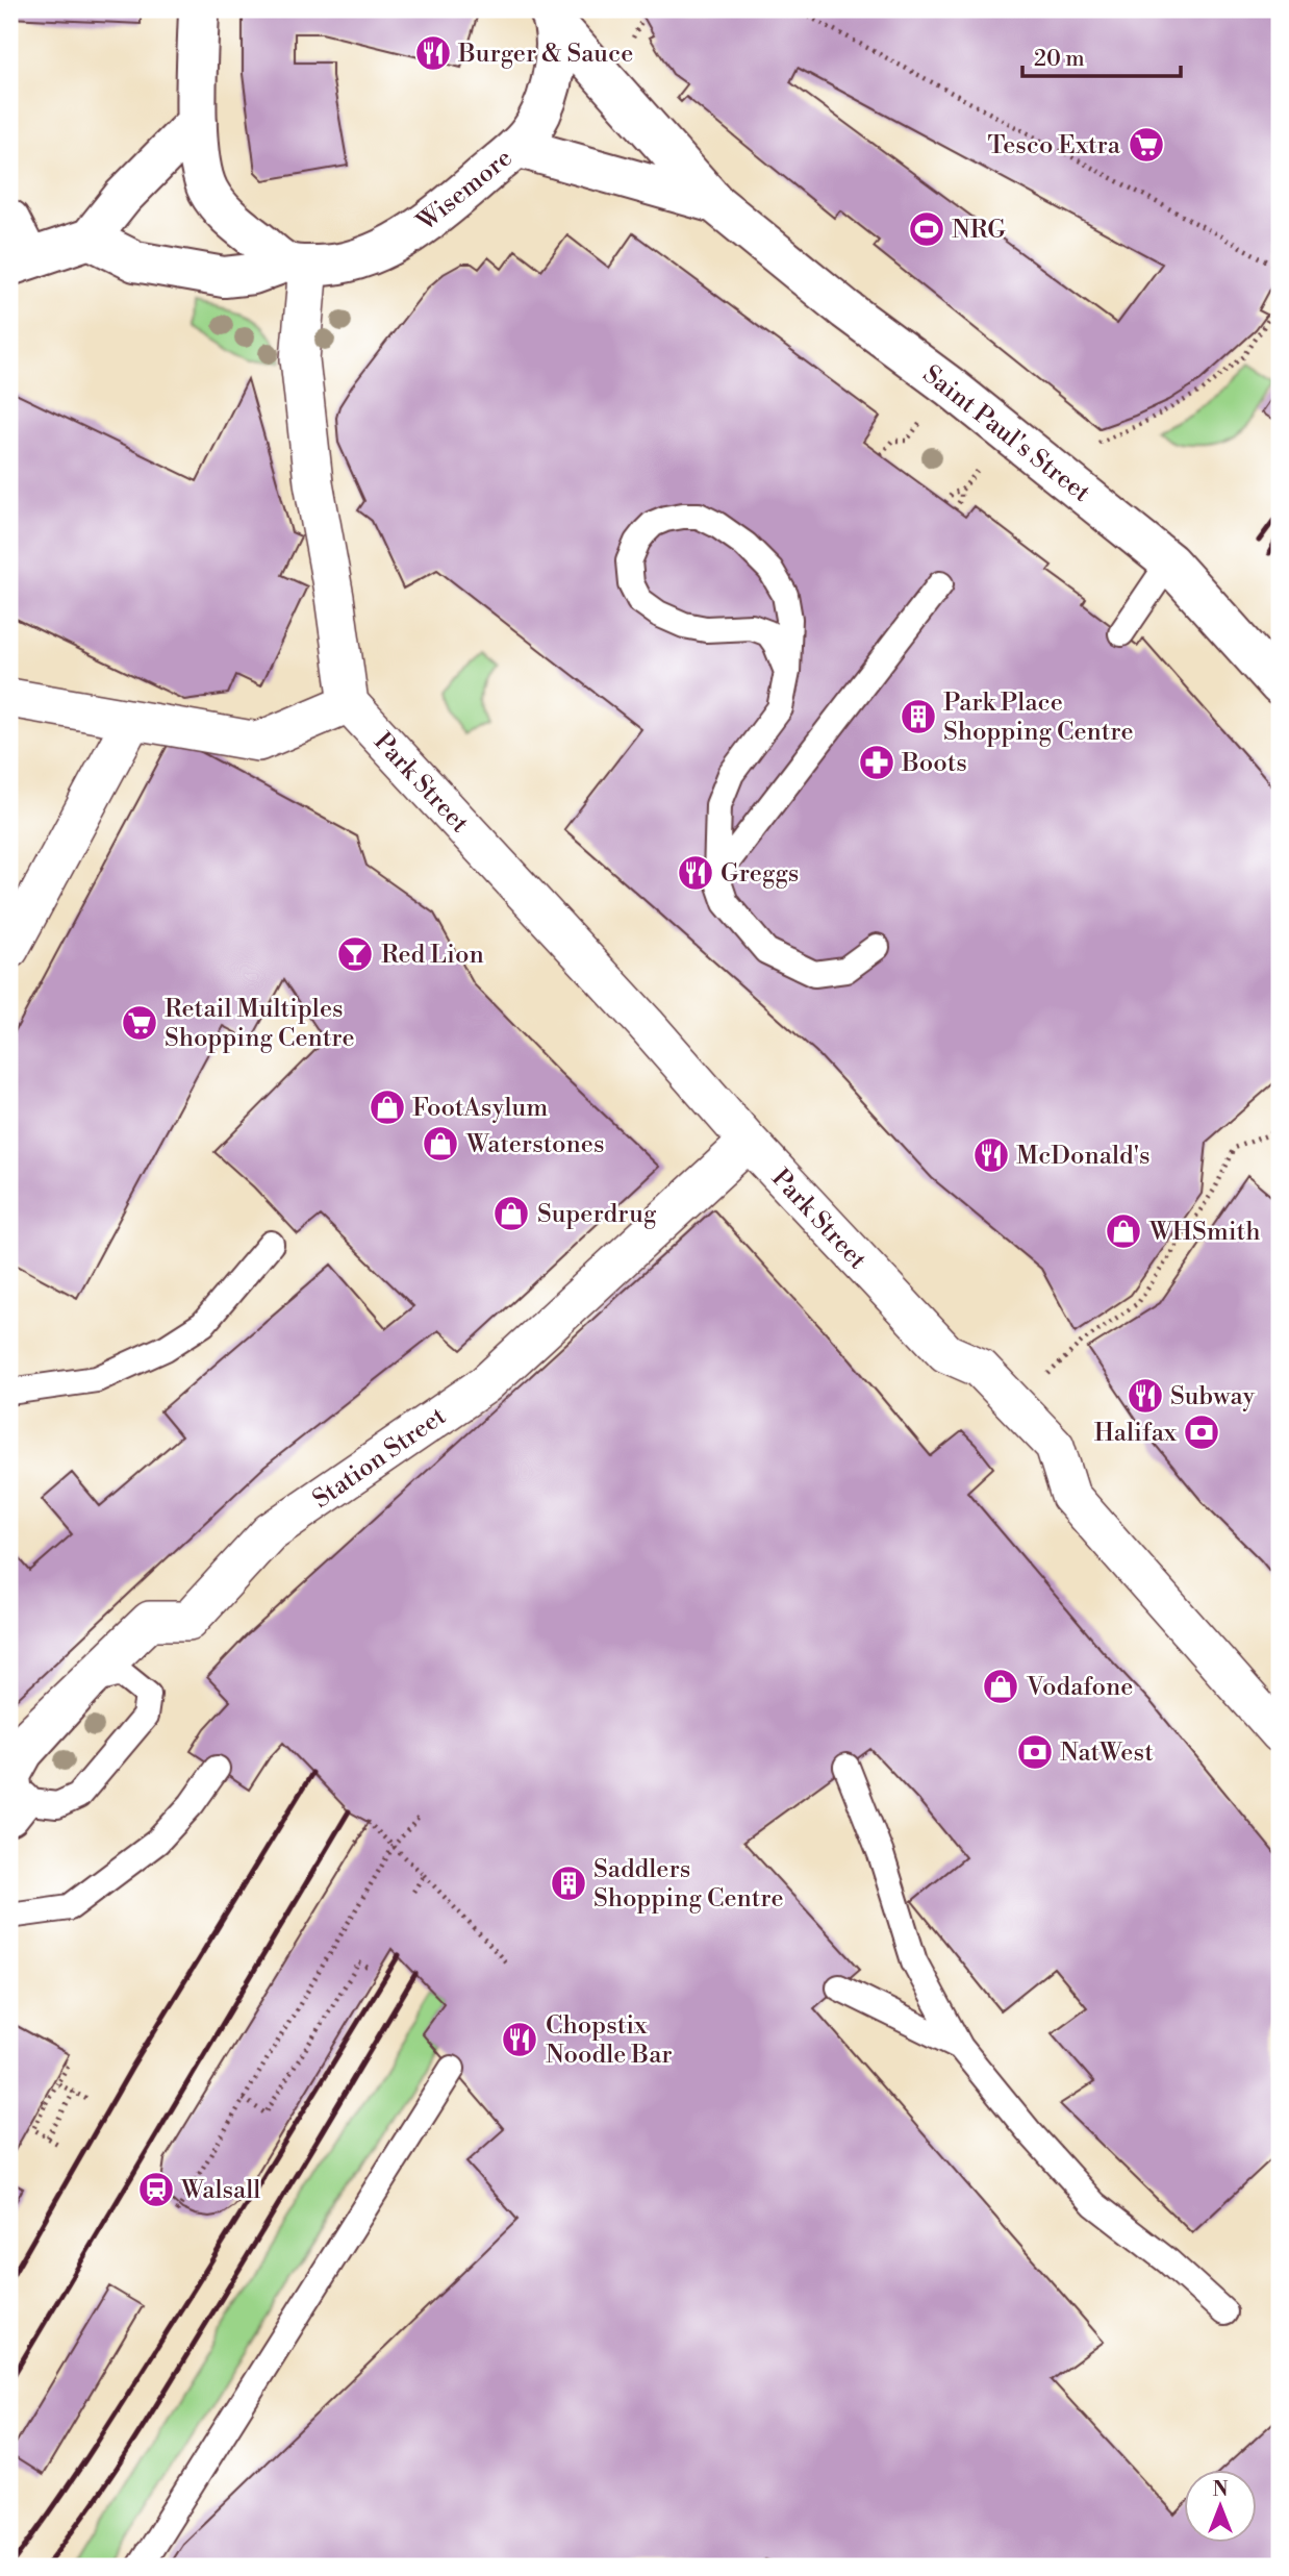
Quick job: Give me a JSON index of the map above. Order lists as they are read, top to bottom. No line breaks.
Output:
{"streets":{"street":["Wisemore","Saint Paul's Street","Park Street","Station Street"]},"crossings":[["Wisemore","Saint Paul's Street"],["Park Street","Station Street"]],"places":{"restaurant":["Burger & Sauce","Greggs","McDonald's","Subway","Chopstix Noodle Bar"],"supermarket":["Tesco Extra","Retail Multiples Shopping Centre"],"sports":["NRG"],"building":["Park Place Shopping Centre","Saddlers Shopping Centre"],"pharmacy":["Boots"],"bar":["Red Lion"],"shop":["FootAsylum","Waterstones","Superdrug","WHSmith","Vodafone"],"bank":["Halifax","NatWest"],"station":["Walsall"]},"scale_bar":"20 m","north":"top"}
